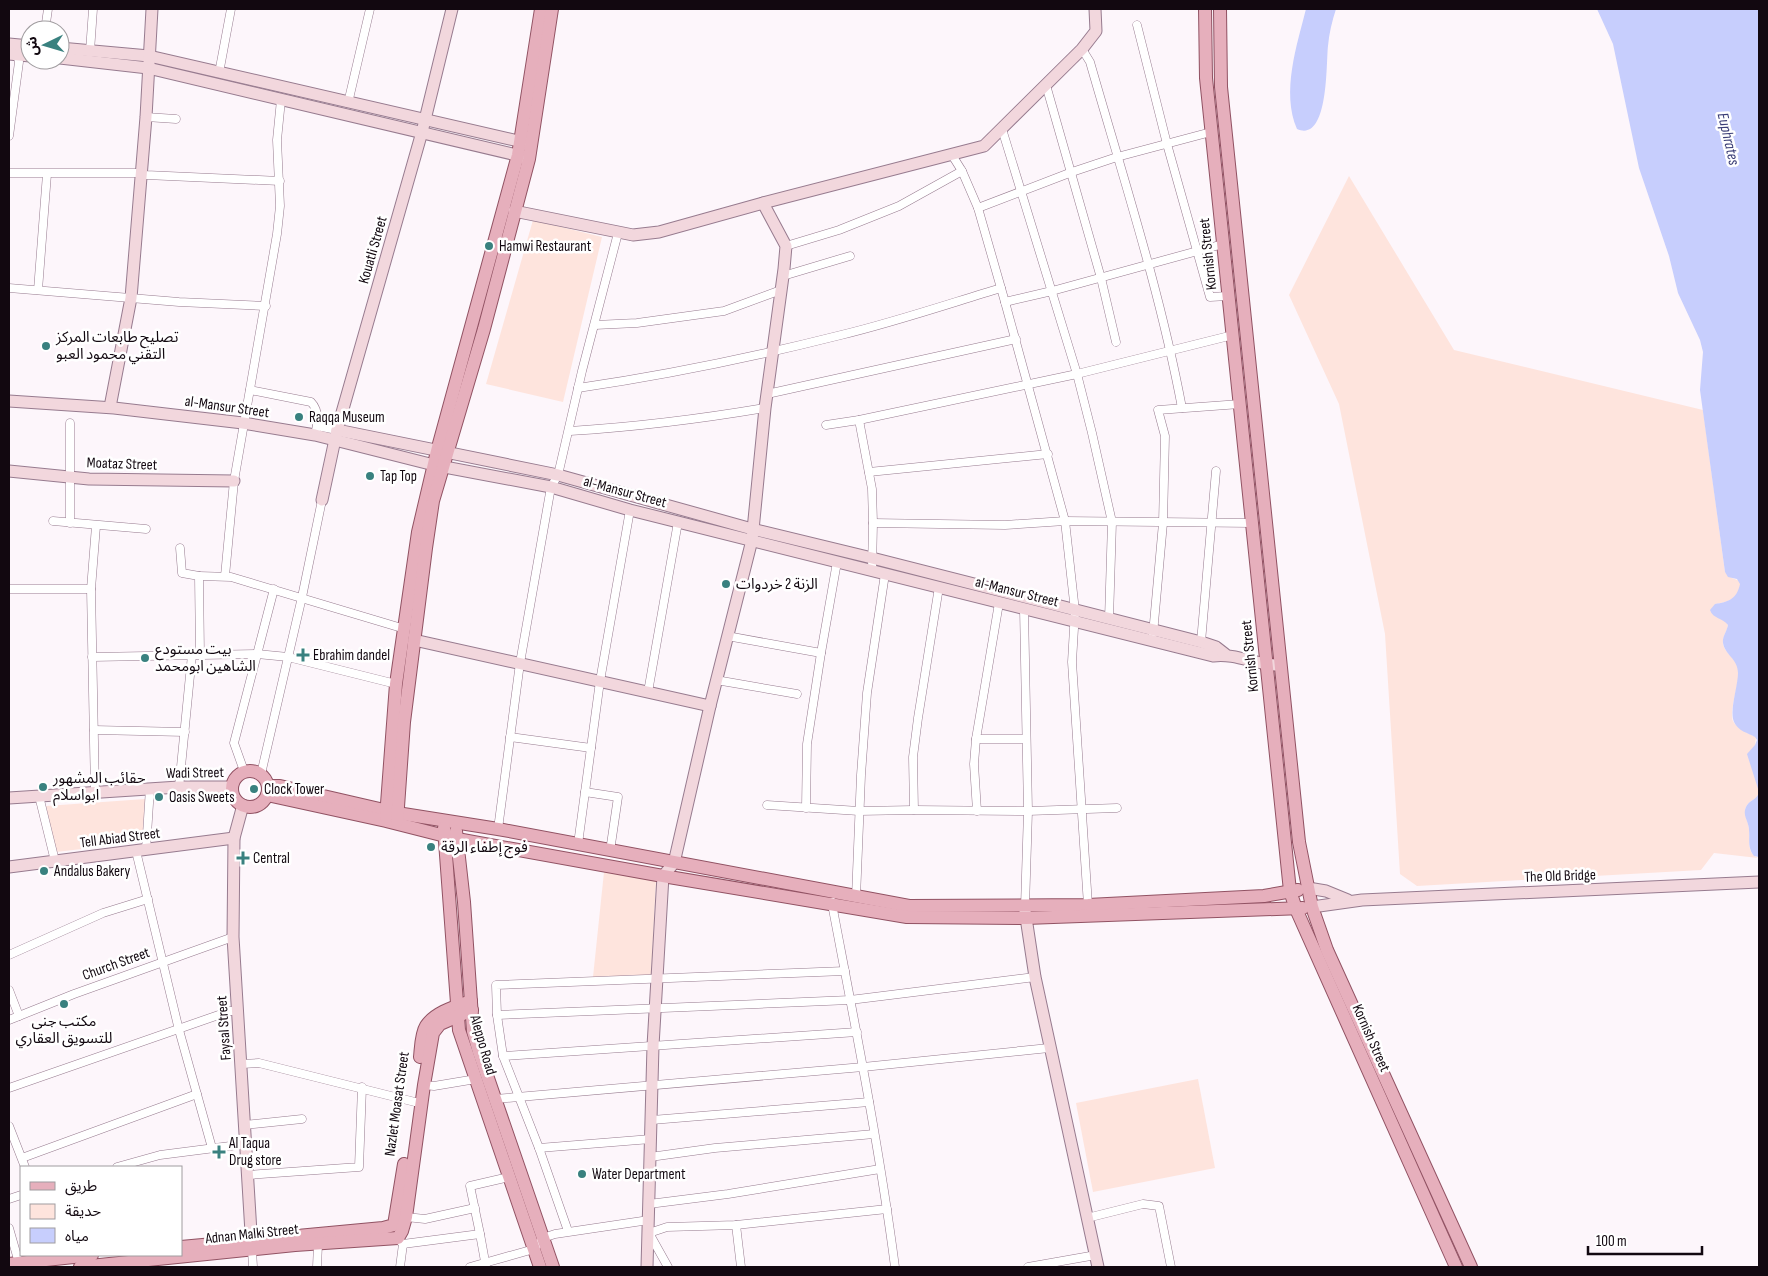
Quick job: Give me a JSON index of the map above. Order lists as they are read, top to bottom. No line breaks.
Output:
{"streets":{"main road":["Kornish Street","Aleppo Road","Nazlet Moasat Street","Adnan Malki Street"],"street":["Kouatli Street","al-Mansur Street","Moataz Street","Wadi Street","Tell Abiad Street","The Old Bridge","Church Street","Faysal Street"]},"crossings":[["Kouatli Street","al-Mansur Street"],["Kornish Street","al-Mansur Street"],["Kornish Street","The Old Bridge"],["Wadi Street","Faysal Street"],["Tell Abiad Street","Faysal Street"],["Church Street","Faysal Street"],["Faysal Street","Adnan Malki Street"],["Aleppo Road","Nazlet Moasat Street"],["Nazlet Moasat Street","Adnan Malki Street"]],"water":["Euphrates"],"places":{"other":["Hamwi Restaurant","تصليح طابعات المركز التقني محمود العبو","Raqqa Museum","Tap Top","الزنة 2 خردوات","بيت مستودع الشاهين ابومحمد","حقائب المشهور ابواسلام","Clock Tower","Oasis Sweets","فوج إطفاء الرقة","Andalus Bakery","مكتب جنى للتسويق العقاري","Water Department"],"health":["Ebrahim dandel","Central","Al Taqua Drug store"]},"legend":["طريق","حديقة","مياه"],"scale_bar":"100 m","north":"left"}
